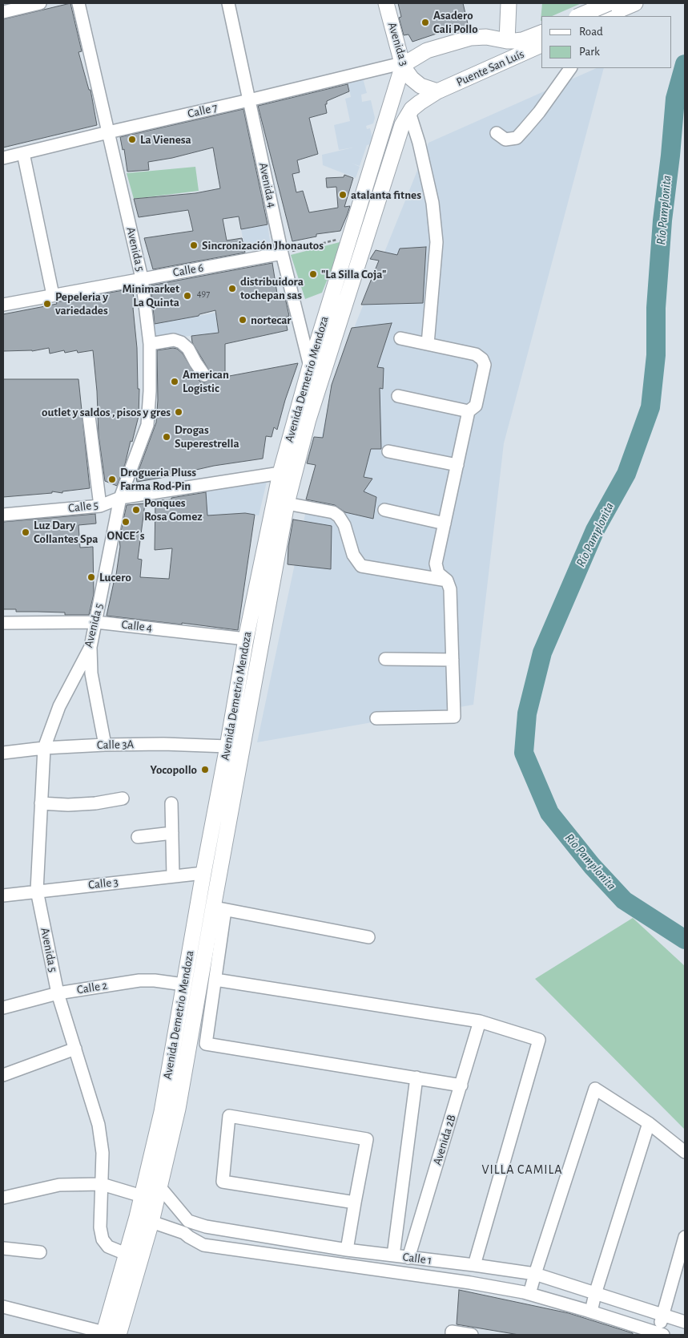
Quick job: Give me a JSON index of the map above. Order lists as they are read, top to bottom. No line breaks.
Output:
{"streets":{"main road":["Avenida 3","Puente San Luís","Avenida Demetrio Mendoza"],"street":["Calle 7","Avenida 4","Avenida 5","Calle 6","Calle 5","Calle 4","Calle 3A","Calle 3","Calle 2","Avenida 2B","Calle 1"]},"crossings":[["Avenida 3","Puente San Luís"],["Avenida 3","Calle 7"],["Avenida 3","Avenida Demetrio Mendoza"],["Puente San Luís","Calle 7"],["Puente San Luís","Avenida Demetrio Mendoza"],["Calle 7","Avenida 4"],["Calle 7","Avenida 5"],["Calle 7","Avenida Demetrio Mendoza"],["Avenida 4","Calle 6"],["Avenida 4","Avenida Demetrio Mendoza"],["Avenida 5","Calle 6"],["Avenida 5","Avenida Demetrio Mendoza"],["Avenida 5","Calle 5"],["Avenida 5","Calle 4"],["Avenida 5","Calle 3A"],["Avenida 5","Calle 3"],["Avenida 5","Calle 2"],["Avenida Demetrio Mendoza","Calle 5"],["Avenida Demetrio Mendoza","Calle 4"],["Avenida Demetrio Mendoza","Calle 3A"],["Avenida Demetrio Mendoza","Calle 3"],["Avenida Demetrio Mendoza","Calle 2"],["Avenida Demetrio Mendoza","Calle 1"],["Avenida 2B","Calle 1"]],"districts":["VILLA CAMILA"],"water":["Río Pamplonita"],"places":["Asadero Cali Pollo","La Vienesa","atalanta fitnes","Sincronización Jhonautos","\"La Silla Coja\"","distribuidora tochepan sas","Minimarket La Quinta","Pepeleria y variedades","nortecar","American Logistic","outlet y saldos , pisos y gres","Drogas Superestrella","Drogueria Pluss Farma Rod-Pin","Ponques Rosa Gomez","ONCE´s","Luz Dary Collantes Spa","Lucero","Yocopollo"],"house_numbers":["497"],"legend":["Road","Park"]}
